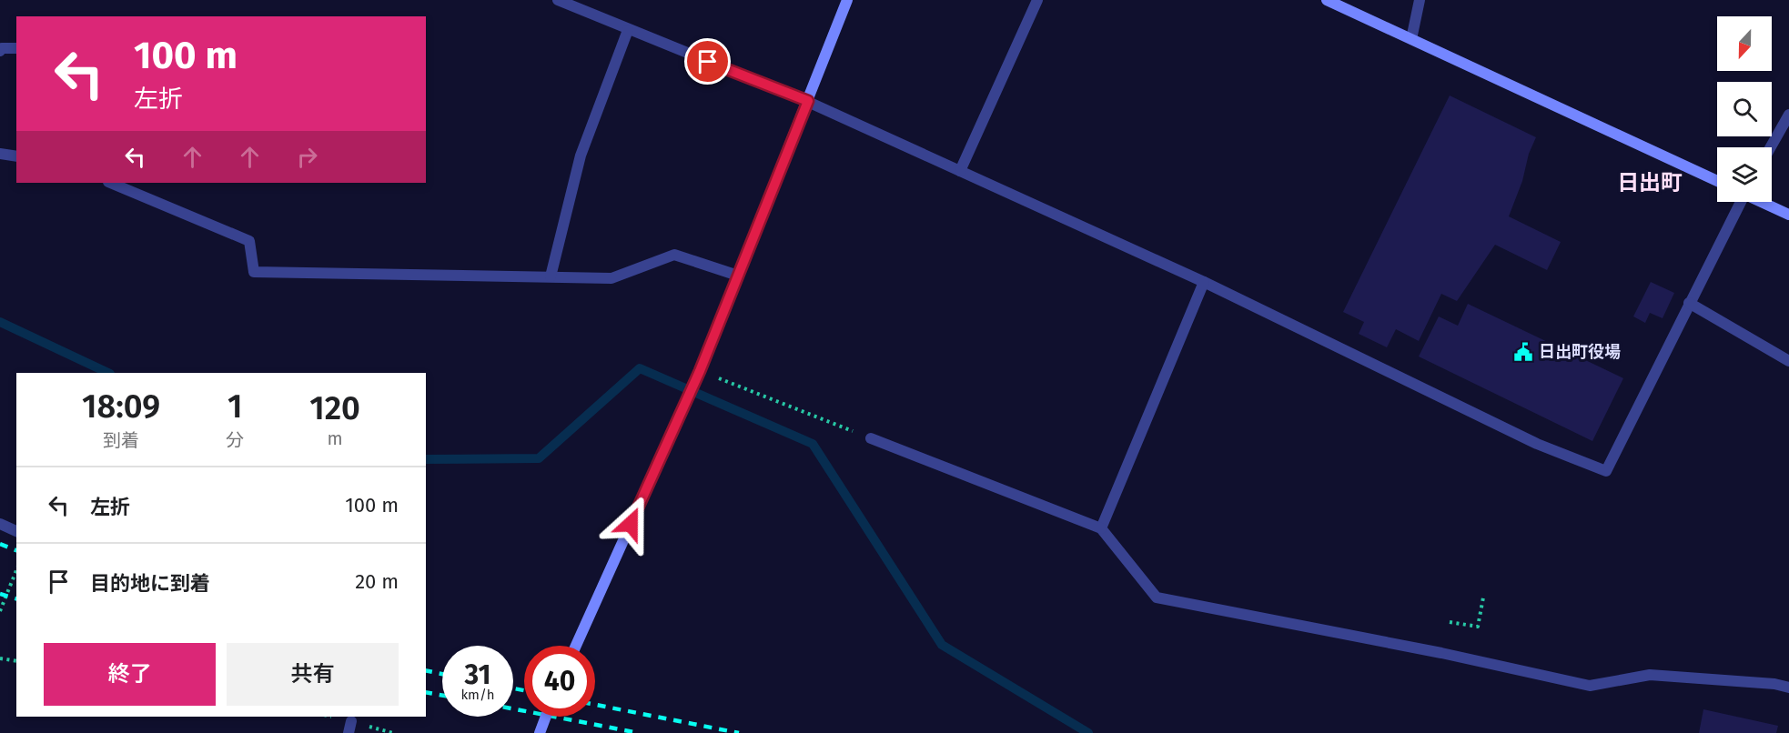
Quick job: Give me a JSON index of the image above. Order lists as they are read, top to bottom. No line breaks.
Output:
{"districts":["日出町"],"places":{"public building":["日出町役場"]},"north":"bottom","page":{"turn":["100 m","左折"],"eta":["18:09","到着","1","分","120","m"],"list":[{"name":"左折","value":"100 m"},{"name":"目的地に到着","value":"20 m"}],"buttons":["終了","共有"],"speed":"31 km/h","limit":"40"}}
